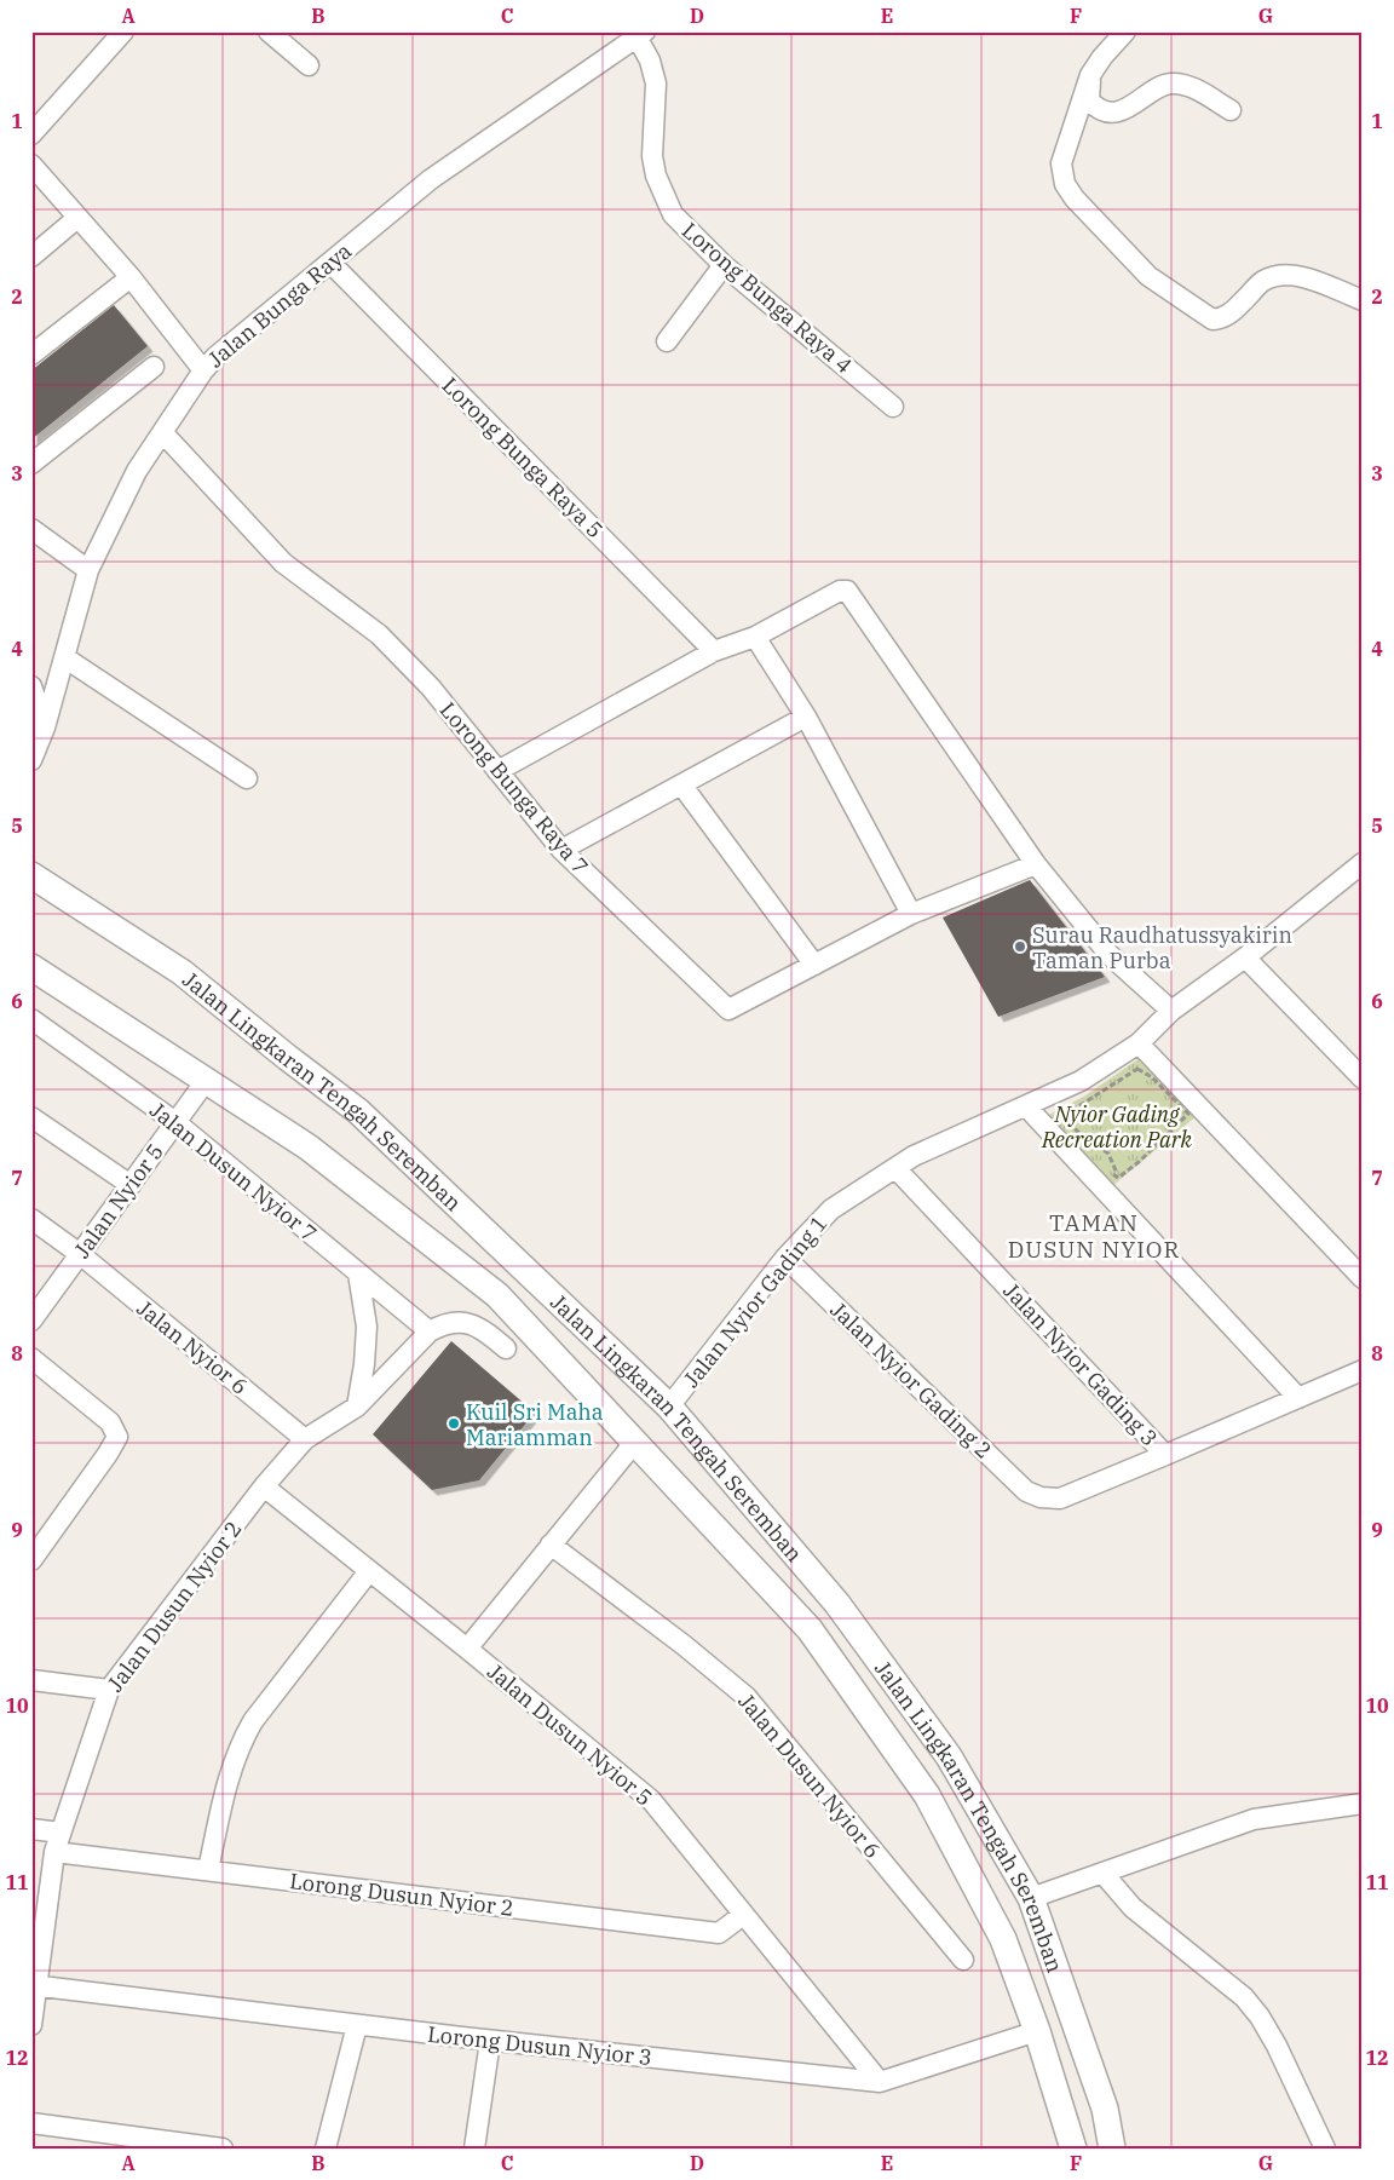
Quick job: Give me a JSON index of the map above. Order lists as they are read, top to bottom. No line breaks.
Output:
{"streets":{"main road":["Jalan Lingkaran Tengah Seremban"],"street":["Lorong Bunga Raya 4","Jalan Bunga Raya","Lorong Bunga Raya 5","Lorong Bunga Raya 7","Jalan Dusun Nyior 7","Jalan Nyior 5","Jalan Nyior Gading 1","Jalan Nyior 6","Jalan Nyior Gading 3","Jalan Nyior Gading 2","Jalan Dusun Nyior 2","Jalan Dusun Nyior 5","Jalan Dusun Nyior 6","Lorong Dusun Nyior 2","Lorong Dusun Nyior 3"]},"crossings":[["Lorong Bunga Raya 4","Jalan Bunga Raya"],["Jalan Bunga Raya","Lorong Bunga Raya 5"],["Jalan Bunga Raya","Lorong Bunga Raya 7"],["Jalan Lingkaran Tengah Seremban","Jalan Nyior 5"],["Jalan Lingkaran Tengah Seremban","Jalan Nyior Gading 1"],["Jalan Lingkaran Tengah Seremban","Lorong Dusun Nyior 3"],["Jalan Dusun Nyior 7","Jalan Nyior 5"],["Jalan Dusun Nyior 7","Jalan Dusun Nyior 2"],["Jalan Nyior 5","Jalan Nyior 6"],["Jalan Nyior Gading 1","Jalan Nyior Gading 3"],["Jalan Nyior Gading 1","Jalan Nyior Gading 2"],["Jalan Nyior 6","Jalan Dusun Nyior 2"],["Jalan Nyior Gading 3","Jalan Nyior Gading 2"],["Jalan Dusun Nyior 2","Jalan Dusun Nyior 5"],["Jalan Dusun Nyior 2","Lorong Dusun Nyior 2"],["Jalan Dusun Nyior 2","Lorong Dusun Nyior 3"],["Jalan Dusun Nyior 5","Lorong Dusun Nyior 2"],["Jalan Dusun Nyior 5","Lorong Dusun Nyior 3"]],"districts":["TAMAN DUSUN NYIOR"],"parks":["Nyior Gading Recreation Park"],"places":["Surau Raudhatussyakirin Taman Purba","Kuil Sri Maha Mariamman"],"grid":{"columns":["A","B","C","D","E","F","G"],"rows":["1","2","3","4","5","6","7","8","9","10","11","12"]}}
